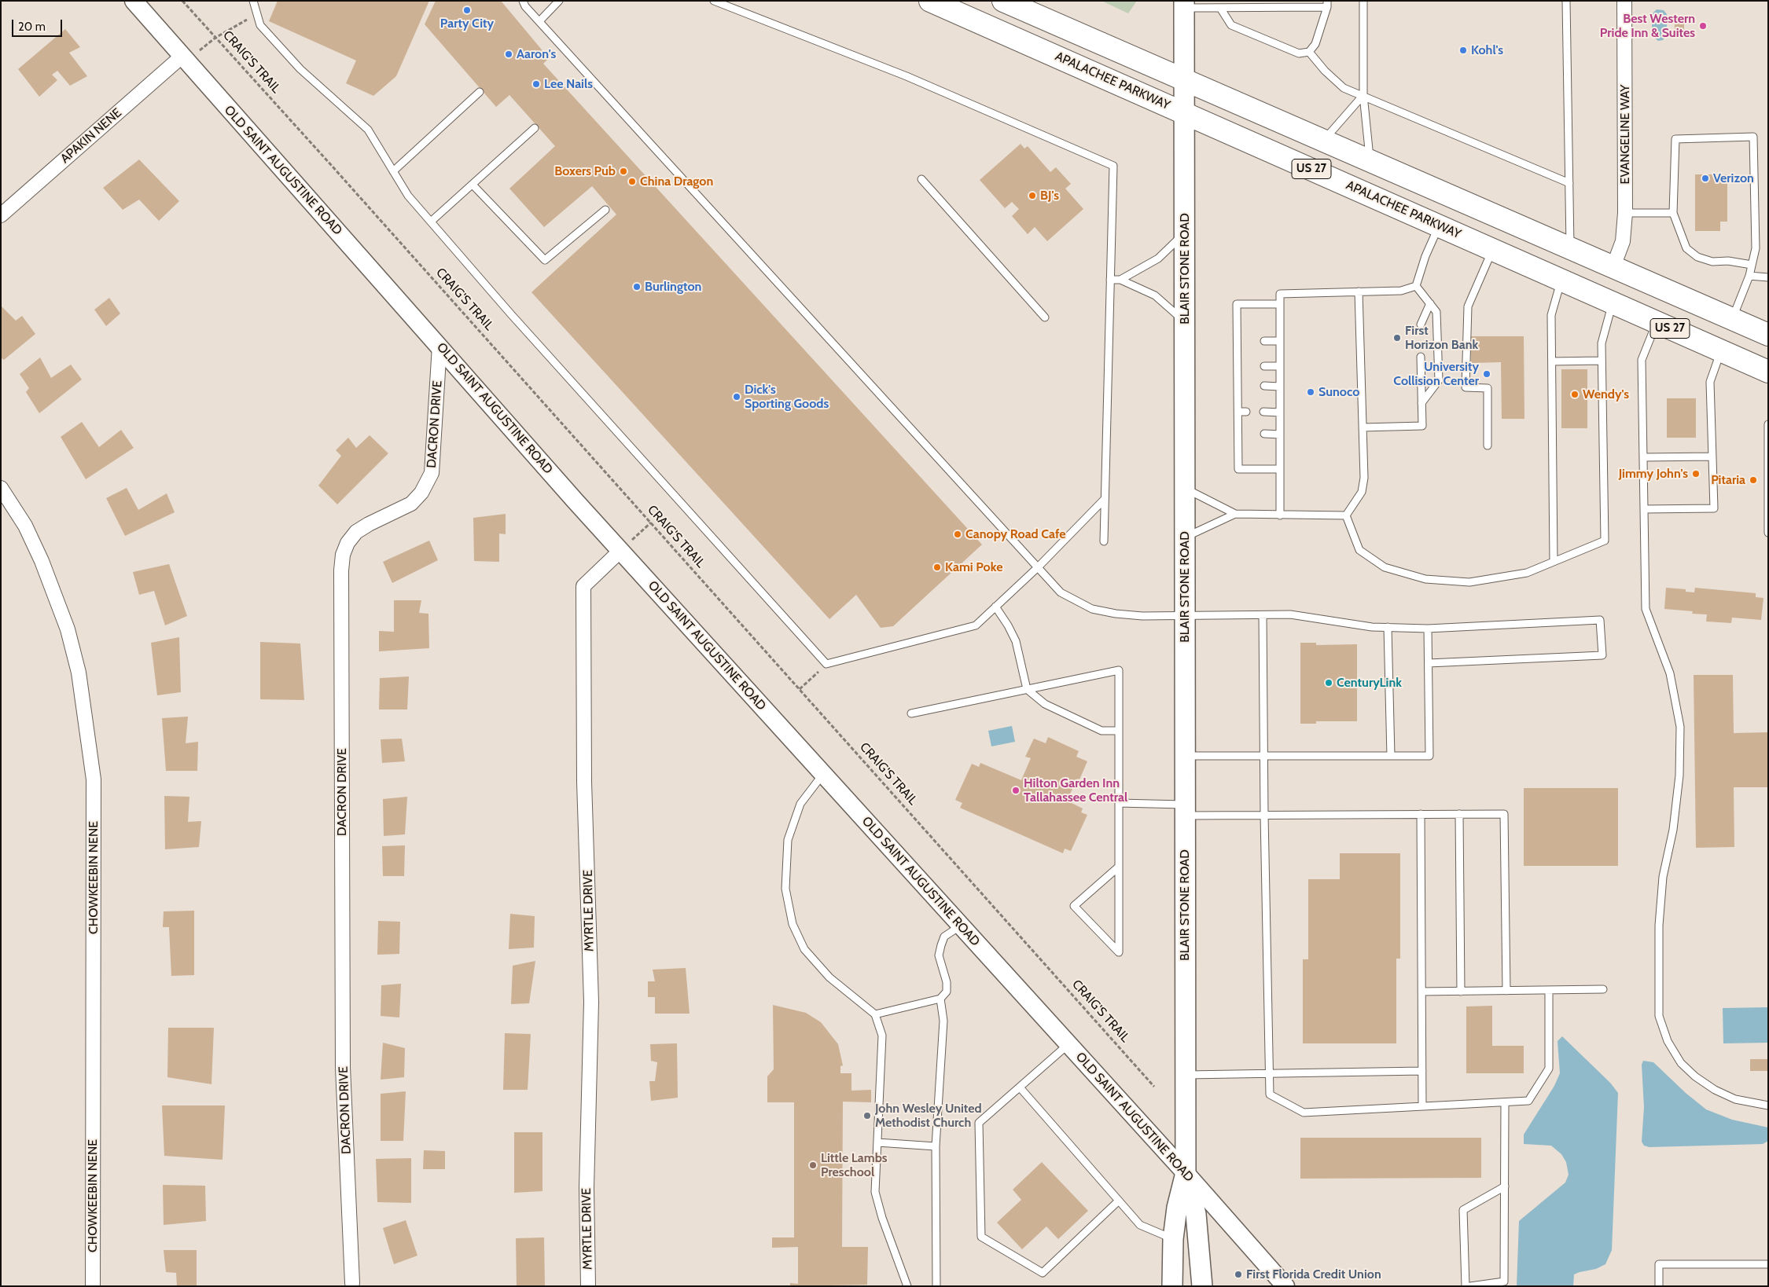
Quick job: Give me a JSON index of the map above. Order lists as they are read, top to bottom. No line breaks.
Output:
{"streets":{"main road":["APALACHEE PARKWAY","US 27","BLAIR STONE ROAD"],"street":["EVANGELINE WAY","APAKIN NENE","OLD SAINT AUGUSTINE ROAD","DACRON DRIVE","CHOWKEEBIN NENE","MYRTLE DRIVE"],"path":["CRAIG'S TRAIL"]},"crossings":[["APALACHEE PARKWAY","BLAIR STONE ROAD"],["EVANGELINE WAY","US 27"],["APAKIN NENE","OLD SAINT AUGUSTINE ROAD"],["US 27","BLAIR STONE ROAD"],["OLD SAINT AUGUSTINE ROAD","BLAIR STONE ROAD"],["OLD SAINT AUGUSTINE ROAD","DACRON DRIVE"],["OLD SAINT AUGUSTINE ROAD","MYRTLE DRIVE"]],"places":["Party City","Best Western Pride Inn & Suites","Kohl's","Aaron's","Lee Nails","Boxers Pub","Verizon","China Dragon","BJ's","Burlington","First Horizon Bank","University Collision Center","Sunoco","Wendy's","Dick's Sporting Goods","Jimmy John's","Pitaria","Canopy Road Cafe","Kami Poke","CenturyLink","Hilton Garden Inn Tallahassee Central","John Wesley United Methodist Church","Little Lambs Preschool","First Florida Credit Union"],"scale_bar":"20 m"}
